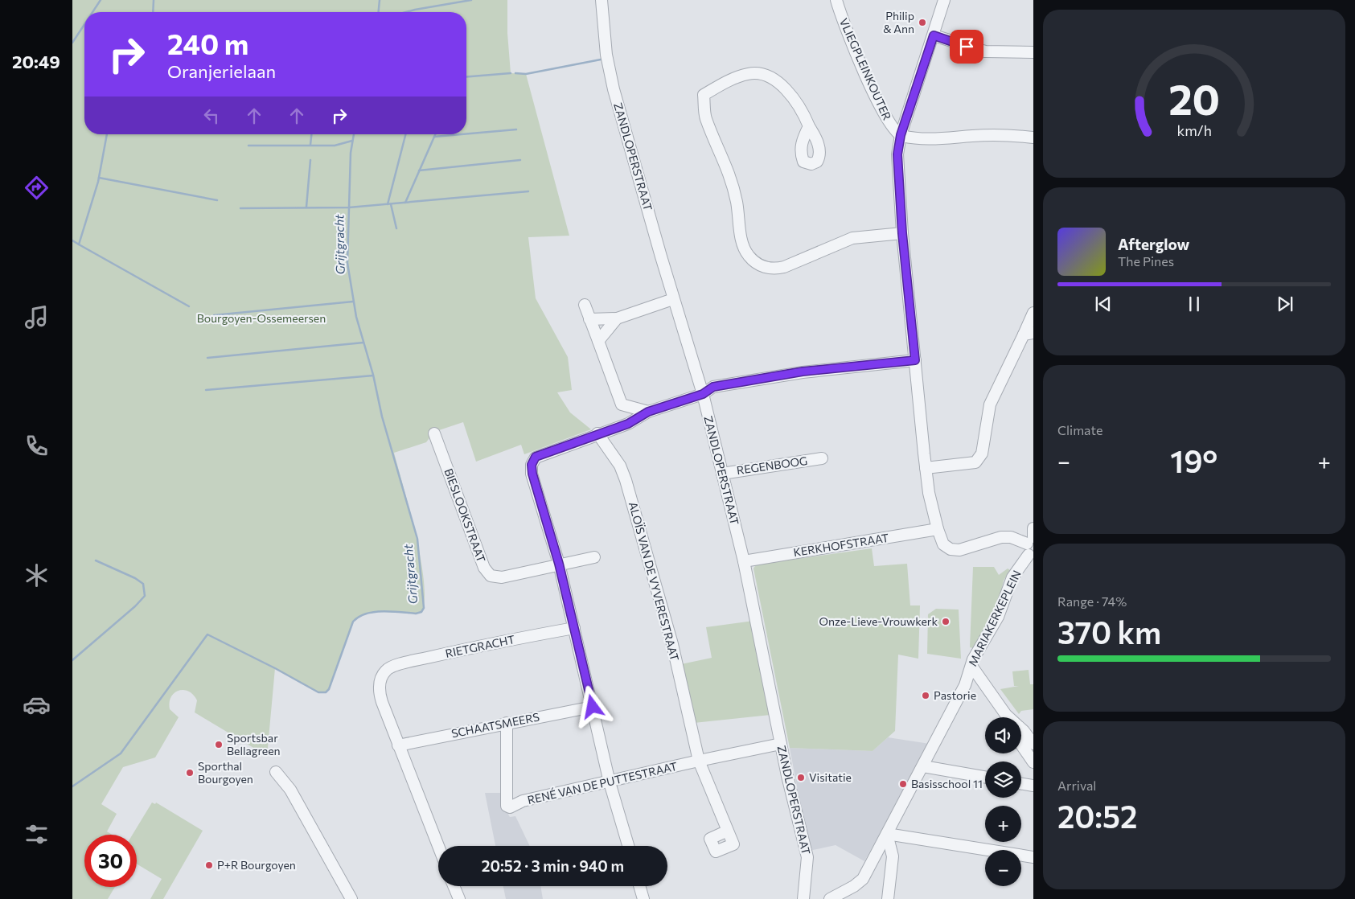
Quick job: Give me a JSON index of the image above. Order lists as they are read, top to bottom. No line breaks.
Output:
{"streets":{"street":["VLIEGPLEINKOUTER","ZANDLOPERSTRAAT","REGENBOOG","BIESLOOKSTRAAT","KERKHOFSTRAAT","ALOÏS VAN DE VYVERESTRAAT","MARIAKERKEPLEIN","RIETGRACHT","SCHAATSMEERS","RENÉ VAN DE PUTTESTRAAT"]},"crossings":[["ZANDLOPERSTRAAT","REGENBOOG"],["ZANDLOPERSTRAAT","KERKHOFSTRAAT"],["ZANDLOPERSTRAAT","RENÉ VAN DE PUTTESTRAAT"],["ALOÏS VAN DE VYVERESTRAAT","RENÉ VAN DE PUTTESTRAAT"],["RIETGRACHT","SCHAATSMEERS"],["SCHAATSMEERS","RENÉ VAN DE PUTTESTRAAT"]],"water":["Grijtgracht"],"parks":["Bourgoyen-Ossemeersen"],"places":["Philip & Ann","Onze-Lieve-Vrouwkerk","Pastorie","Sportsbar Bellagreen","Sporthal Bourgoyen","Visitatie","Basisschool 11","P+R Bourgoyen"],"page":{"tabs":"20:49","turn":["240 m","Oranjerielaan"],"song":["Afterglow","The Pines"],"tile":["Climate",["Range · 74%","370 km"],["Arrival","20:52"]],"heat":["−","19°","+"],"map_buttons":["+","−"],"limit":"30","trip":"20:52 · 3 min · 940 m","gauge":["20","km/h"]}}
